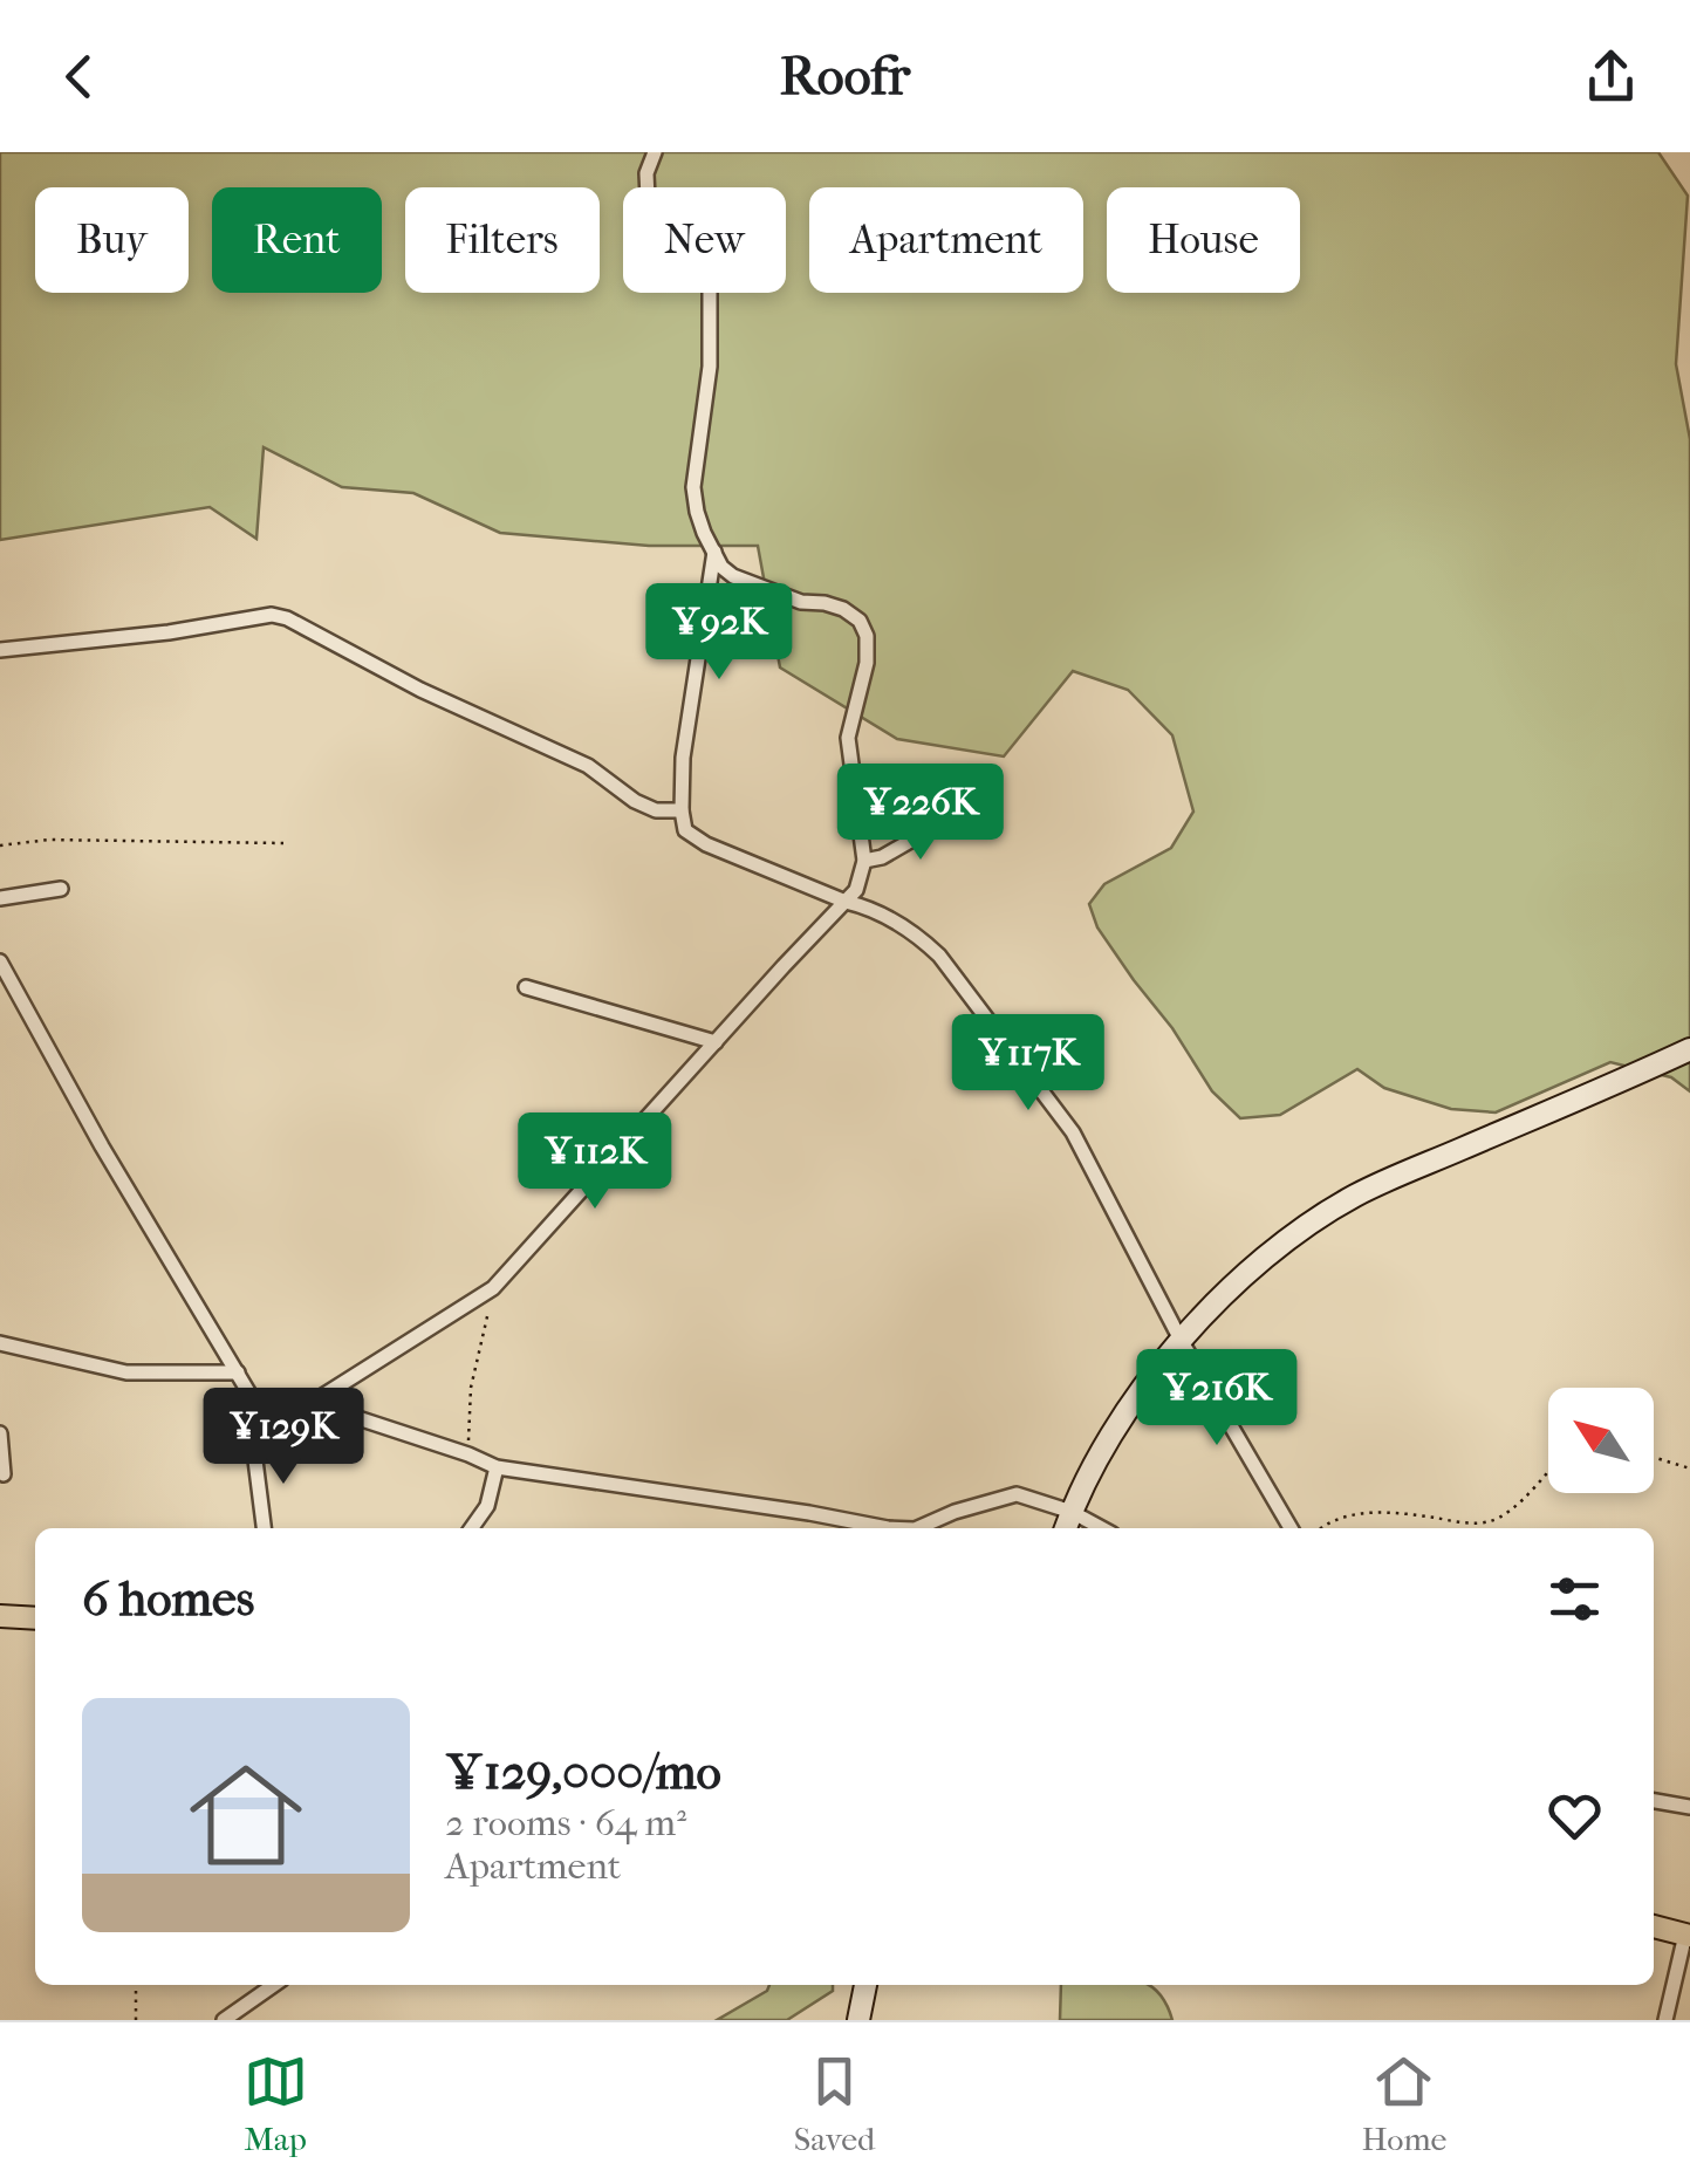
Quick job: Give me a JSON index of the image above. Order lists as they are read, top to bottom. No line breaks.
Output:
{"north":"top left","page":{"header":"Roofr","chip":["Buy","Rent","Filters","New","Apartment","House"],"price":["¥92K","¥226K","¥117K","¥112K","¥216K","¥129K"],"heading":"6 homes","list":[{"name":"¥129,000/mo","note":"2 rooms · 64 m² · Apartment"}],"tabs":["Map","Saved","Home"]}}
